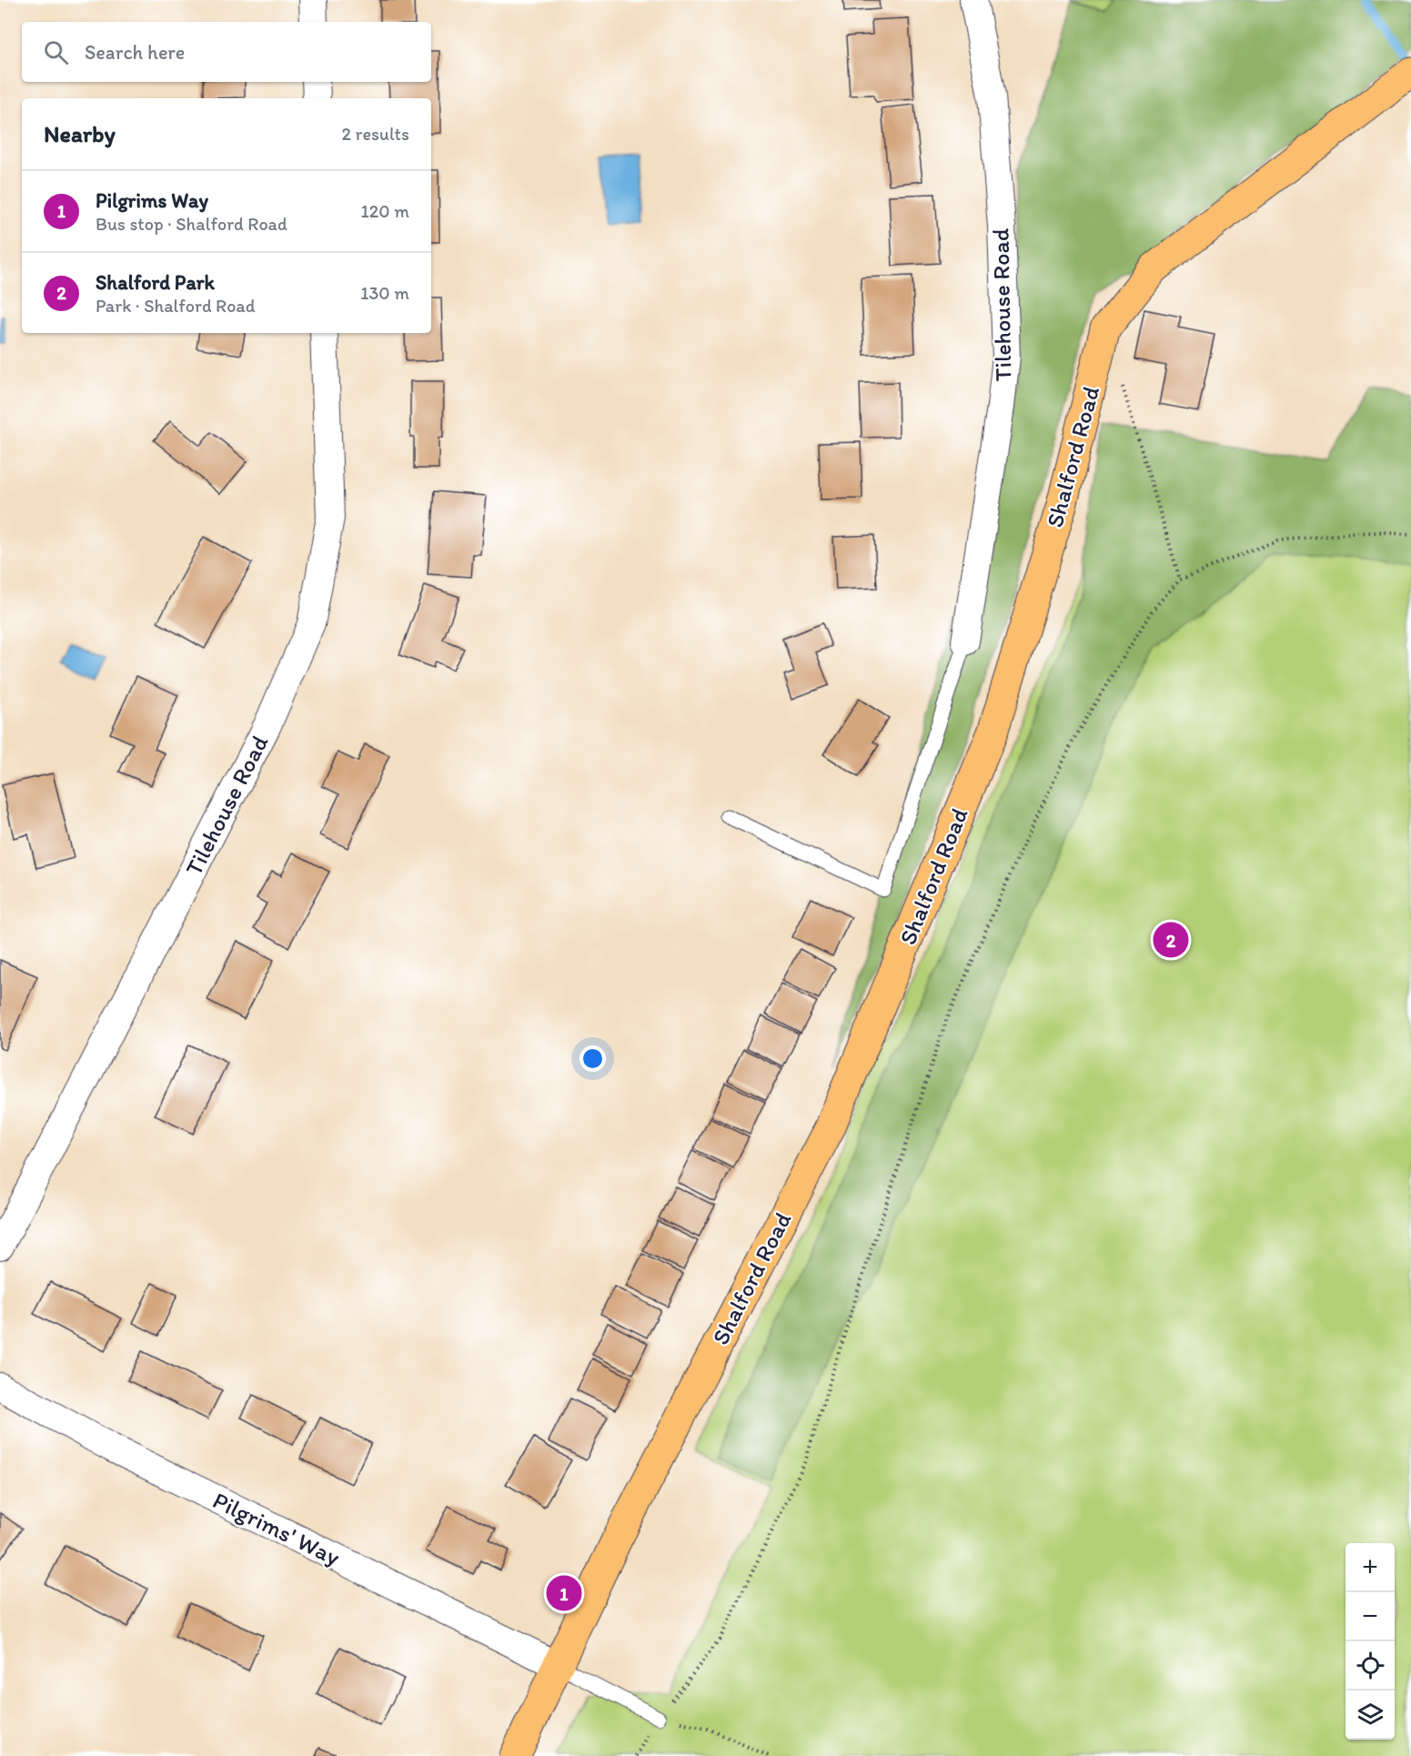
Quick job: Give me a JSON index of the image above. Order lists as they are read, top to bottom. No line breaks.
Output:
{"streets":{"main road":["Shalford Road"],"street":["Tilehouse Road","Pilgrims' Way"]},"crossings":[["Shalford Road","Pilgrims' Way"]],"page":{"search":"Search here","heading":["Nearby","2 results"],"list":[{"mark":"1","name":"Pilgrims Way","note":"Bus stop · Shalford Road","value":"120 m"},{"mark":"2","name":"Shalford Park","note":"Park · Shalford Road","value":"130 m"}],"pins":["2","1"],"map_buttons":["+","−"]}}
